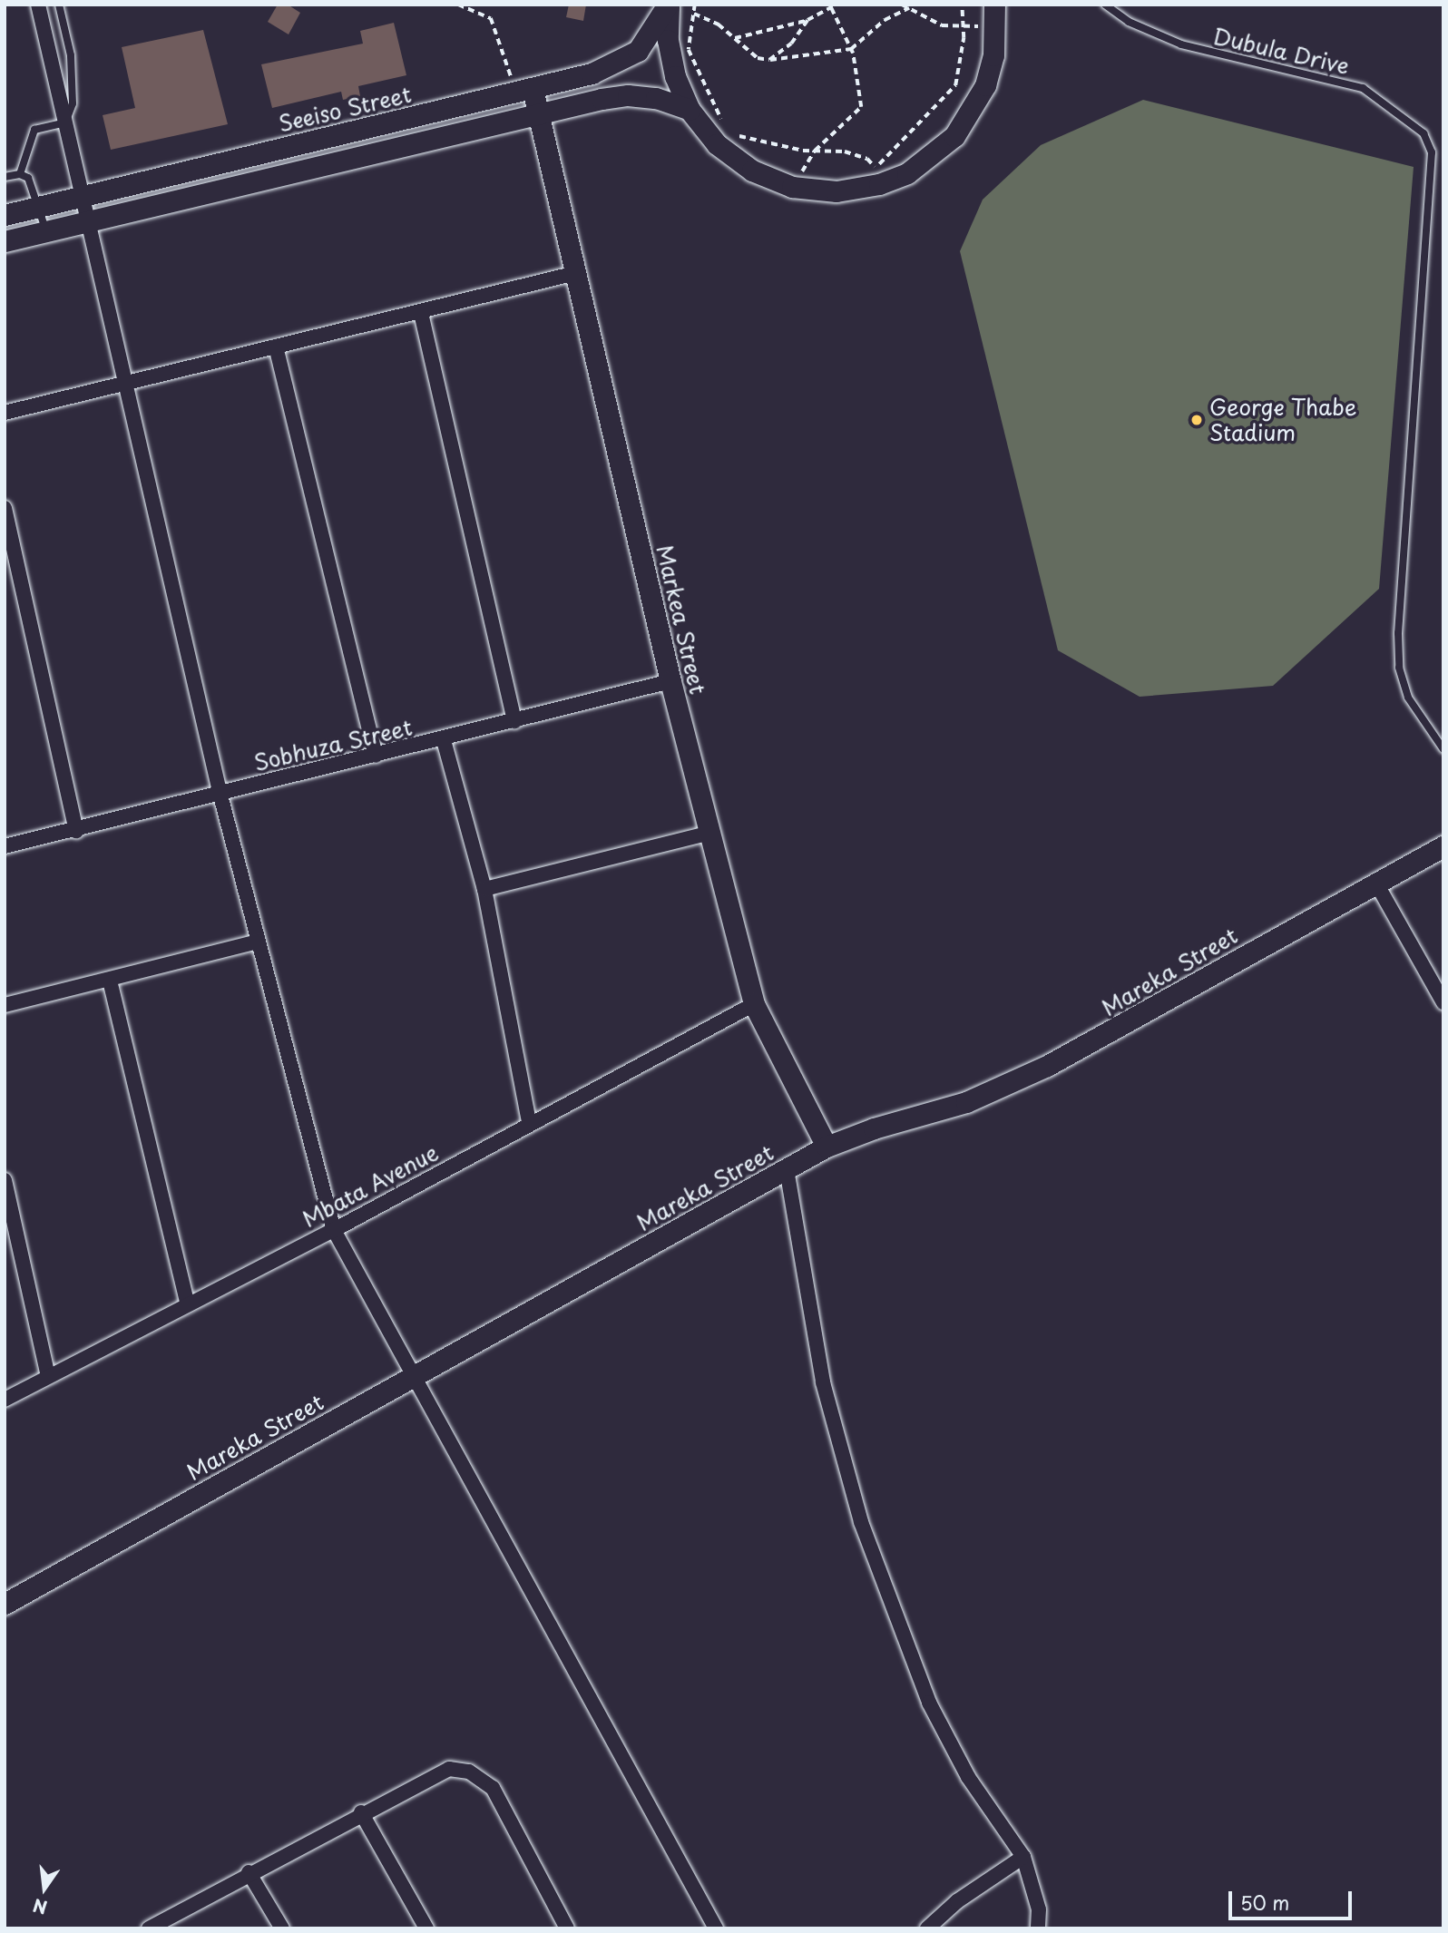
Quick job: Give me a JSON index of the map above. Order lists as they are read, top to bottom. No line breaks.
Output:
{"streets":{"street":["Seeiso Street","Markea Street","Sobhuza Street","Mareka Street","Mbata Avenue"],"lane":["Dubula Drive"]},"crossings":[["Seeiso Street","Markea Street"],["Markea Street","Sobhuza Street"],["Markea Street","Mareka Street"],["Markea Street","Mbata Avenue"]],"places":["George Thabe Stadium"],"scale_bar":"50 m","north":"bottom"}
